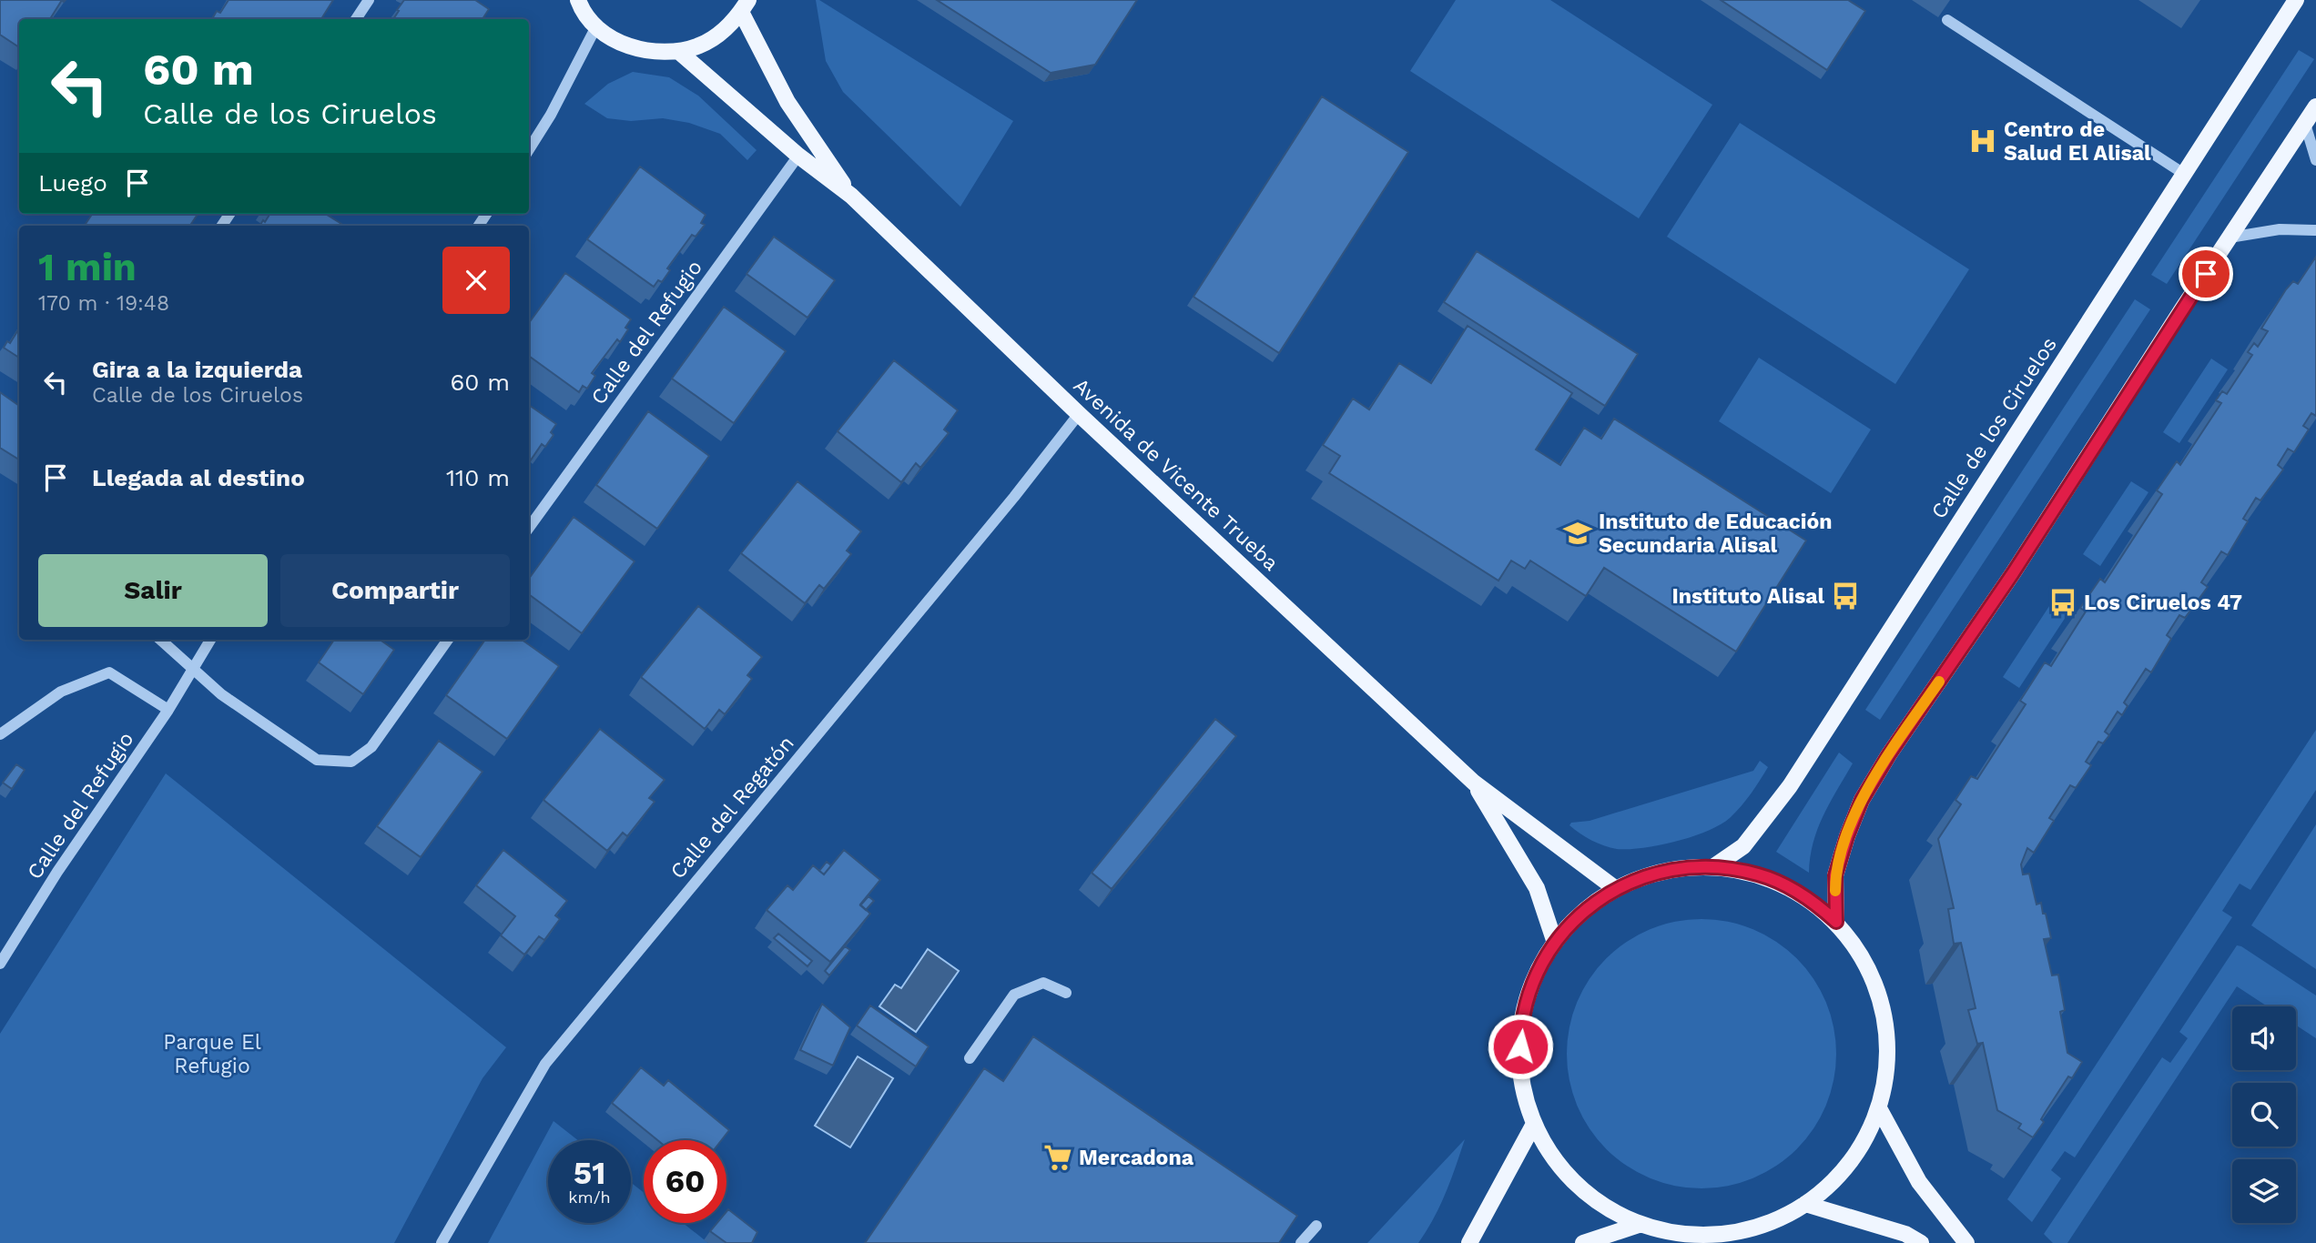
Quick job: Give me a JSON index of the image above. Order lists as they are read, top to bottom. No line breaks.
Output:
{"streets":{"main road":["Calle de los Ciruelos","Avenida de Vicente Trueba"],"street":["Calle del Refugio","Calle del Regatón"]},"crossings":[["Calle del Refugio","Avenida de Vicente Trueba"],["Avenida de Vicente Trueba","Calle del Regatón"]],"parks":["Parque El Refugio"],"places":{"hospital":["Centro de Salud El Alisal"],"school or university":["Instituto de Educación Secundaria Alisal"],"bus stop":["Instituto Alisal","Los Ciruelos 47"],"supermarket":["Mercadona"]},"page":{"turn":["60 m","Calle de los Ciruelos"],"then":"Luego","heading":["1 min","170 m · 19:48"],"list":[{"name":"Gira a la izquierda","note":"Calle de los Ciruelos","value":"60 m"},{"name":"Llegada al destino","value":"110 m"}],"buttons":["Salir","Compartir"],"speed":"51 km/h","limit":"60"}}
